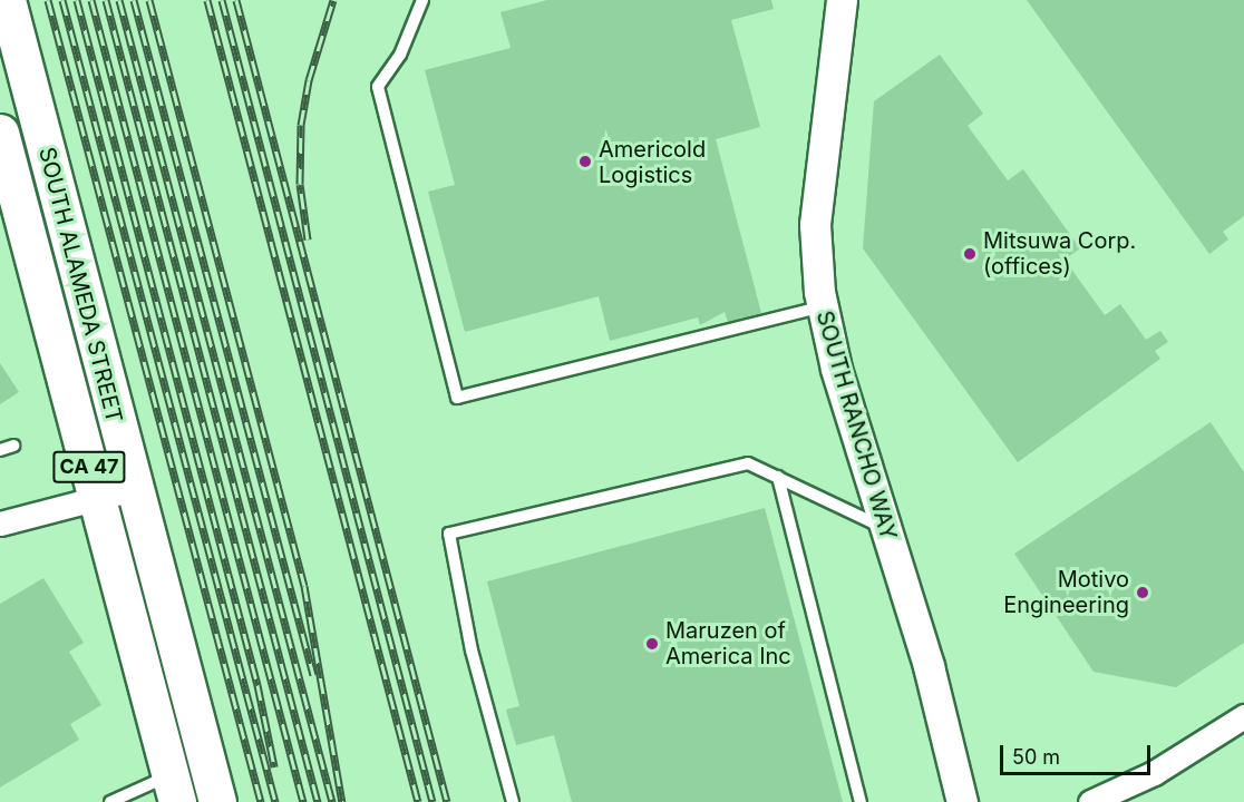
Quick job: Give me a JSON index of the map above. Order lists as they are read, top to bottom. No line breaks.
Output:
{"streets":{"main road":["SOUTH ALAMEDA STREET","CA 47"],"street":["SOUTH RANCHO WAY"]},"places":["Americold Logistics","Mitsuwa Corp. (offices)","Motivo Engineering","Maruzen of America Inc"],"scale_bar":"50 m"}
